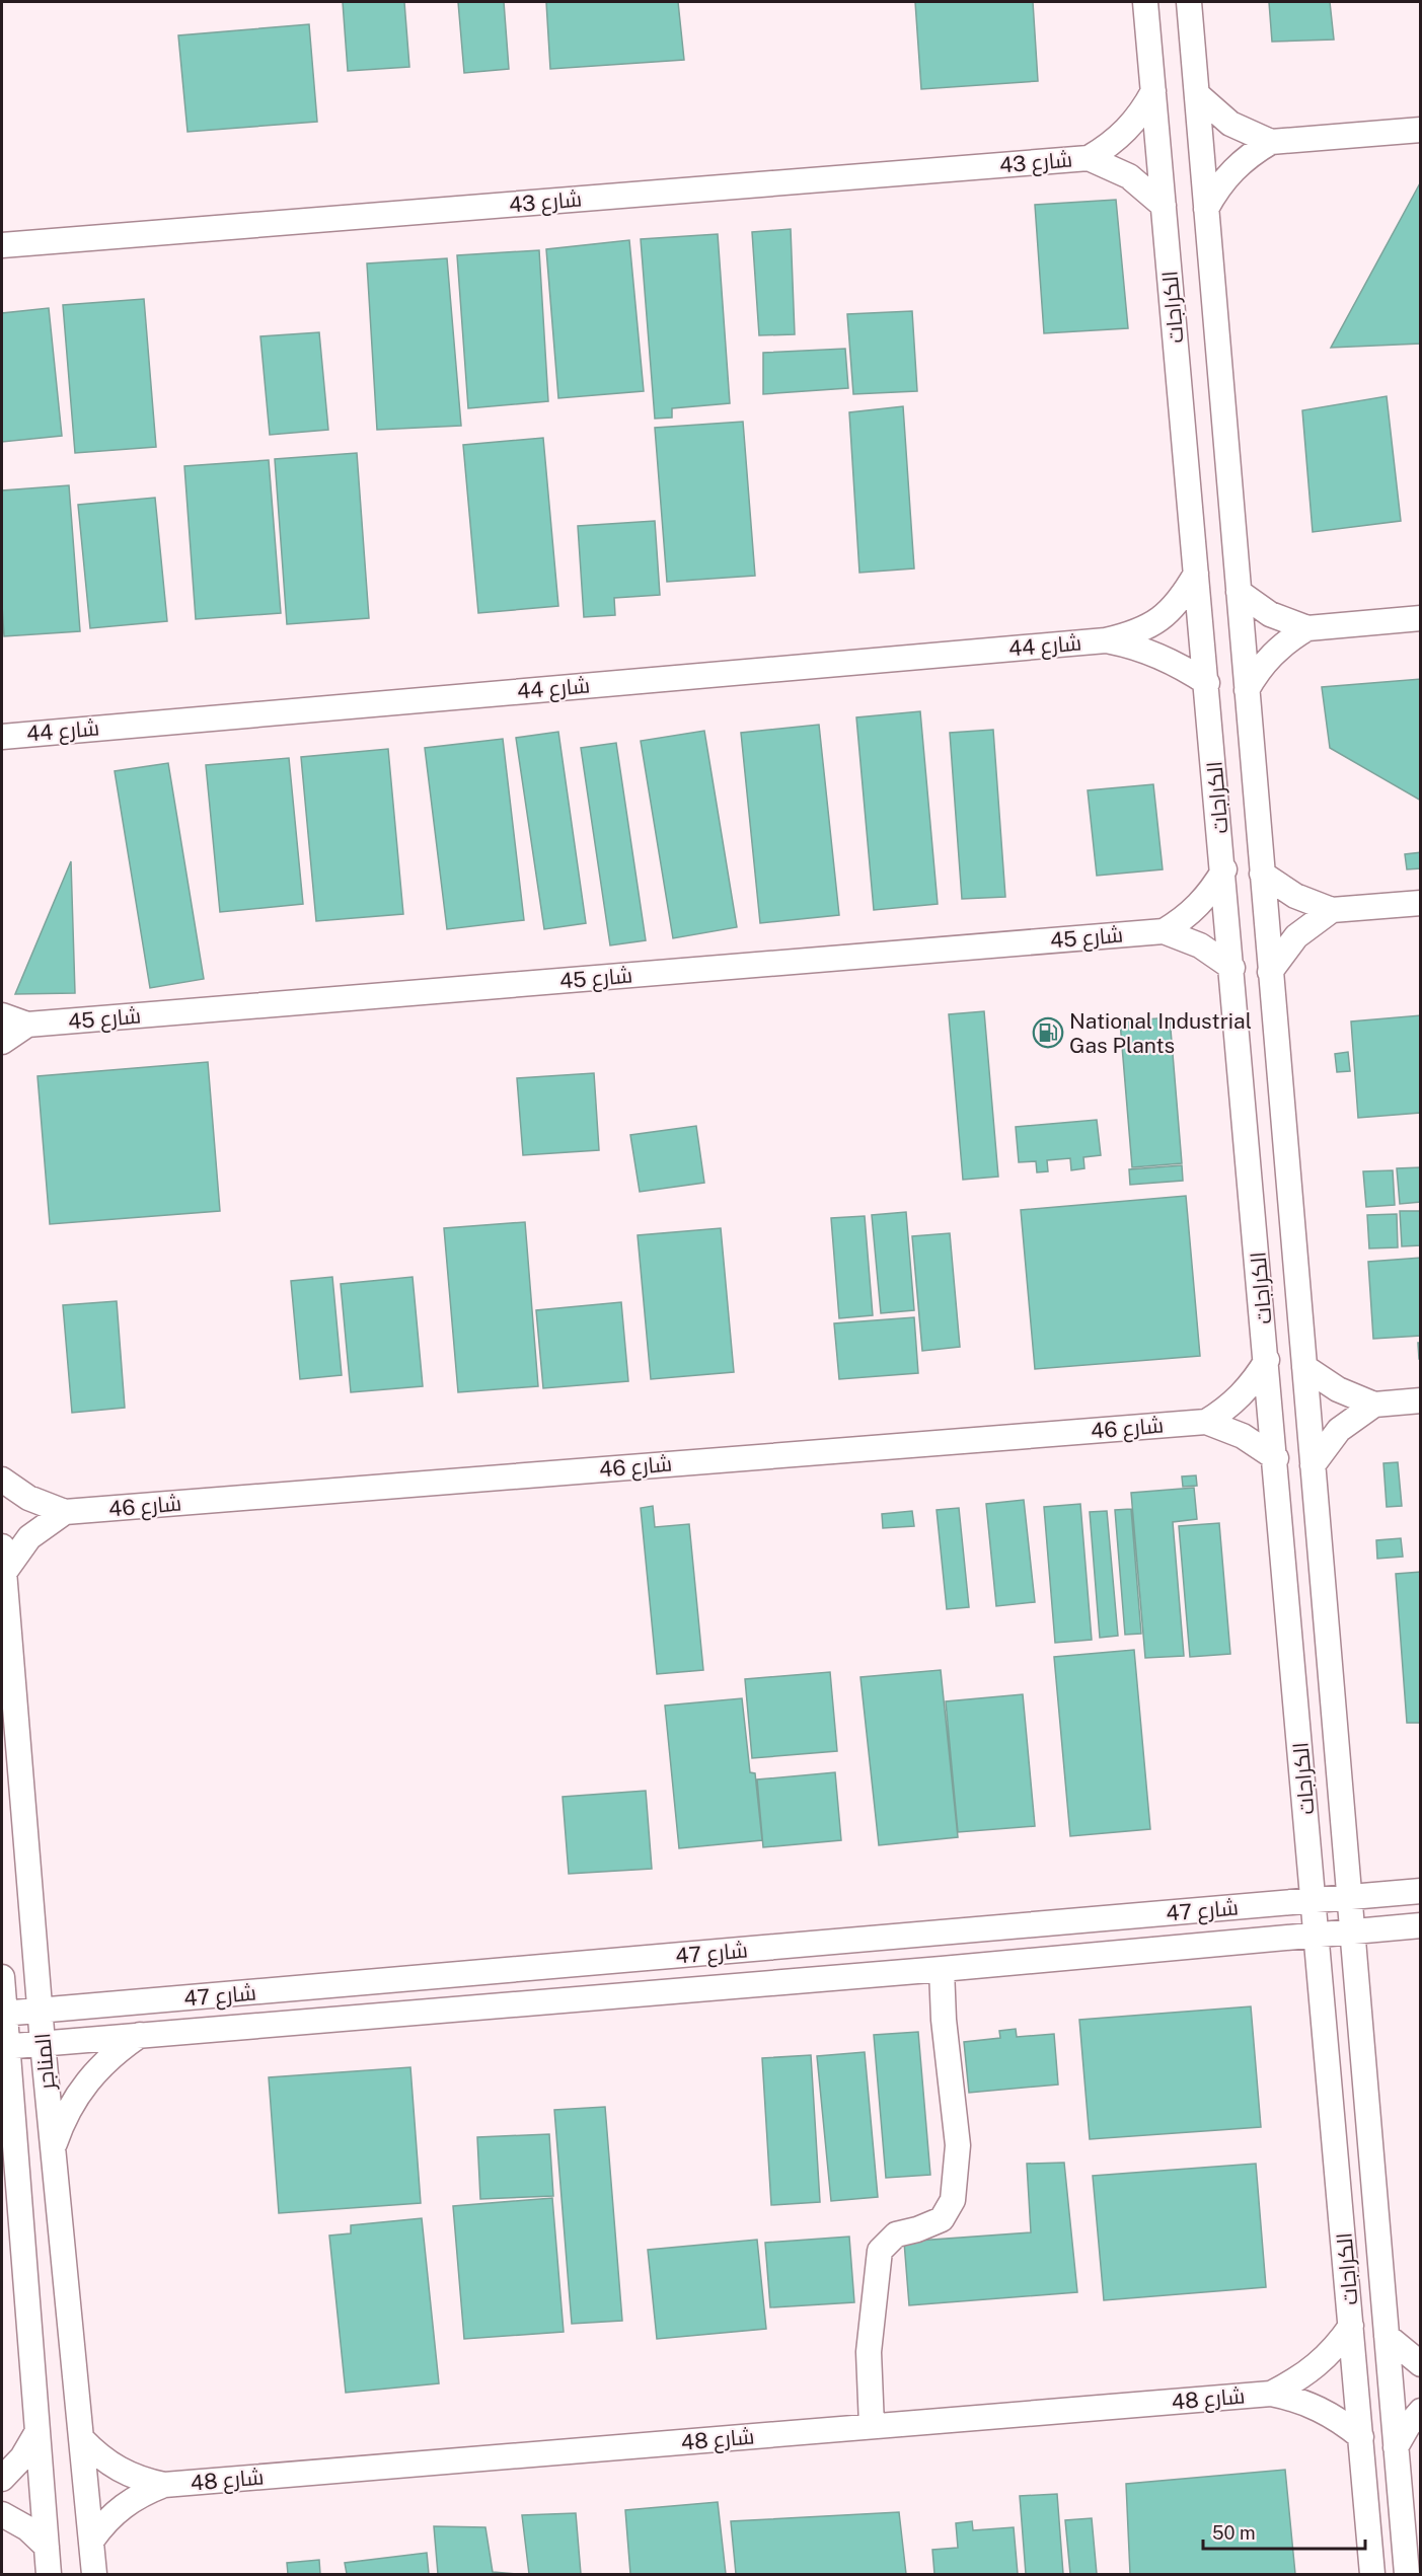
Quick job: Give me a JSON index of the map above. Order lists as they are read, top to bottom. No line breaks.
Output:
{"streets":{"street":["شارع 43","الكراجات","شارع 44","شارع 45","شارع 46","شارع 47","المناجر","شارع 48"]},"crossings":[["شارع 43","الكراجات"],["الكراجات","شارع 44"],["الكراجات","شارع 45"],["الكراجات","شارع 46"],["الكراجات","شارع 47"],["الكراجات","شارع 48"],["شارع 47","المناجر"],["المناجر","شارع 48"]],"places":{"fuel station":["National Industrial Gas Plants"]},"scale_bar":"50 m"}
